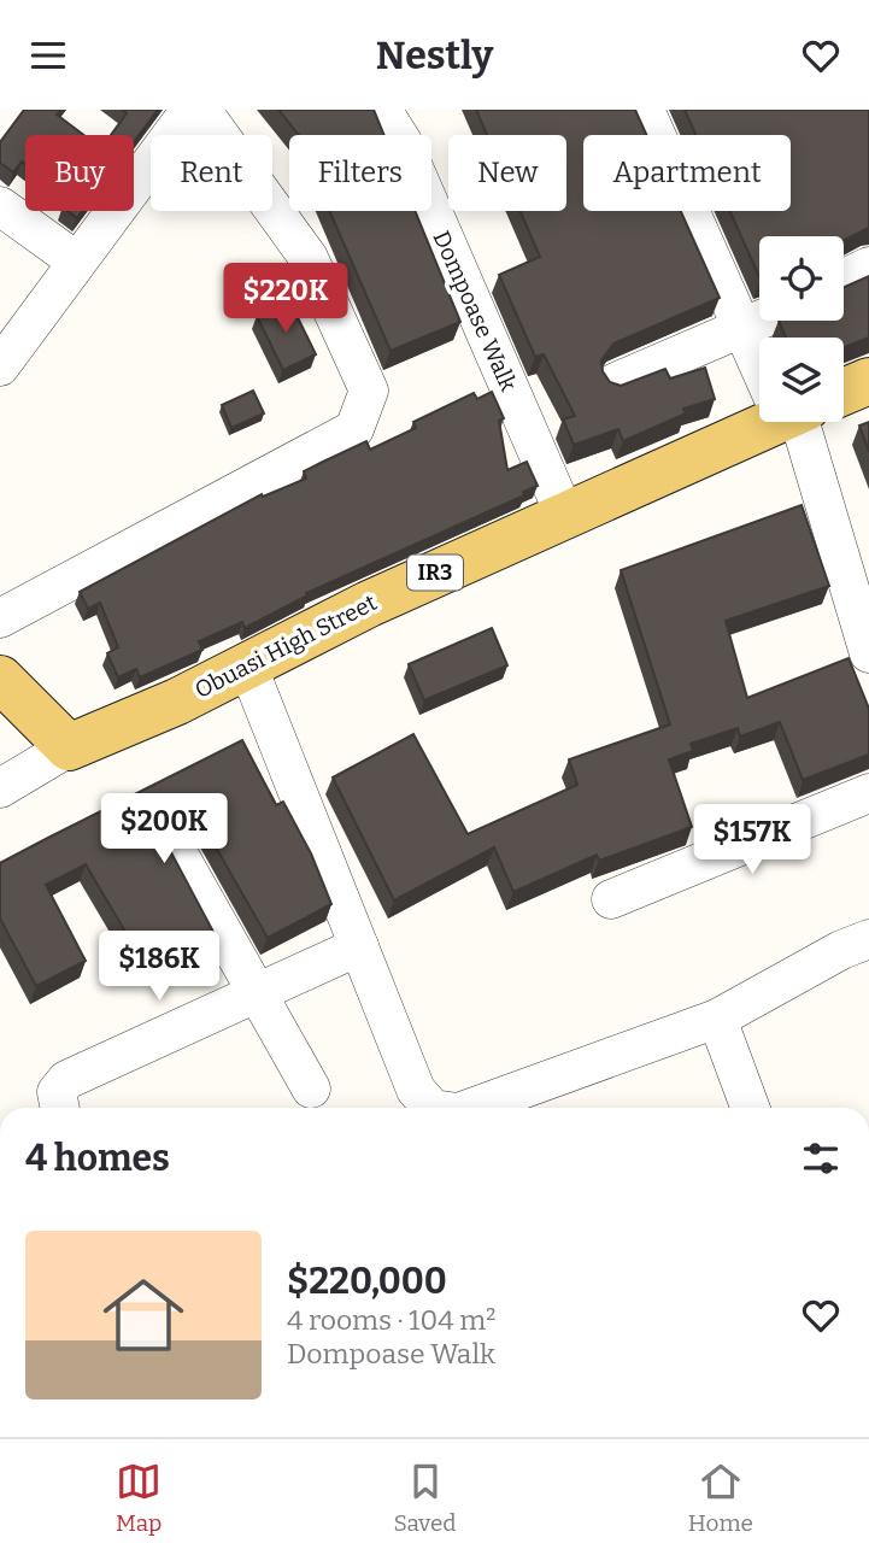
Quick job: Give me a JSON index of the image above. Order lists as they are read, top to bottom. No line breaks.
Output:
{"streets":{"main road":["IR3","Obuasi High Street"],"street":["Dompoase Walk"]},"crossings":[["Dompoase Walk","Obuasi High Street"]],"page":{"header":"Nestly","chip":["Buy","Rent","Filters","New","Apartment"],"price":["$220K","$200K","$157K","$186K"],"heading":"4 homes","list":[{"name":"$220,000","note":"4 rooms · 104 m² · Dompoase Walk"}],"tabs":["Map","Saved","Home"]}}
